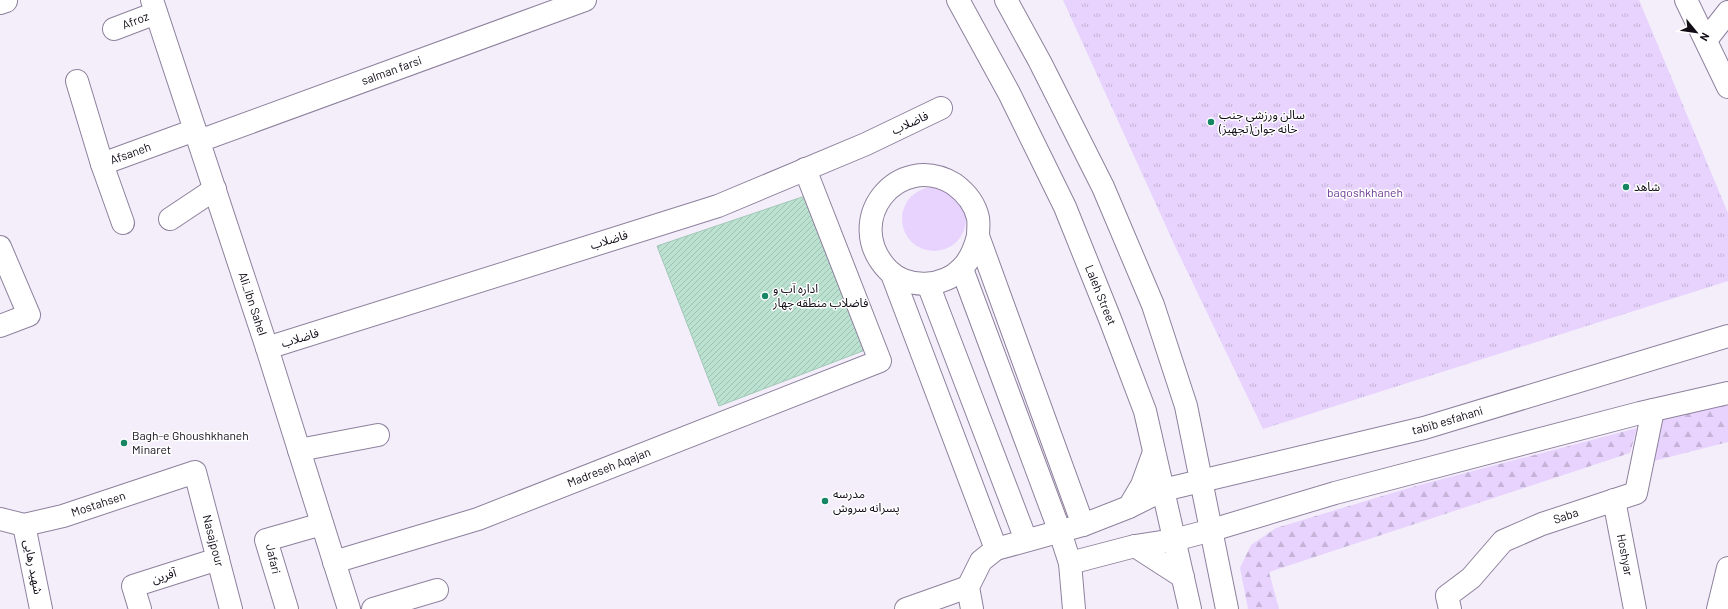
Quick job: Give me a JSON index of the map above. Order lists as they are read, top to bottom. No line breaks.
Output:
{"streets":{"street":["Afroz","salman farsi","فاضلاب","Afsaneh","Laleh Street","Ali_ibn Sahel","tabib esfahani","Madreseh Aqajan","Mostahsen","Saba","Nasajpour","Hoshyar","Jafari","شهید رهایی","آفرین"]},"crossings":[["Afroz","Ali_ibn Sahel"],["salman farsi","Afsaneh"],["salman farsi","Ali_ibn Sahel"],["فاضلاب","Ali_ibn Sahel"],["فاضلاب","Madreseh Aqajan"],["Afsaneh","Ali_ibn Sahel"],["Laleh Street","tabib esfahani"],["Ali_ibn Sahel","Madreseh Aqajan"],["Ali_ibn Sahel","Jafari"],["Mostahsen","Nasajpour"],["Mostahsen","شهید رهایی"],["Saba","Hoshyar"],["Nasajpour","آفرین"]],"parks":["baqoshkhaneh"],"places":["سالن ورزشی جنب خانه جوان(تجهیز)","شاهد","اداره آب و فاضلاب منطقه چهار","Bagh-e Ghoushkhaneh Minaret","مدرسه پسرانه سروش"],"north":"bottom right"}
